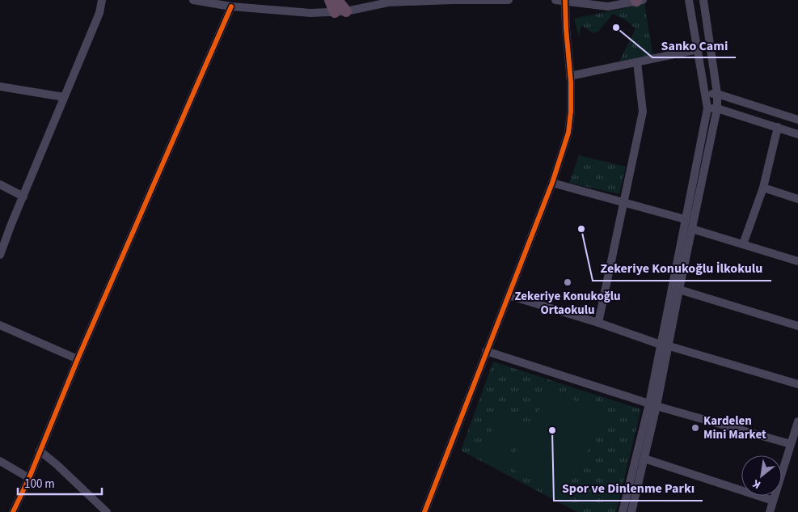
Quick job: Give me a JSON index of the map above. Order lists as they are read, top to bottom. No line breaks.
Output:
{"places":["Sanko Cami","Zekeriye Konukoğlu İlkokulu","Zekeriye Konukoğlu Ortaokulu","Kardelen Mini Market","Spor ve Dinlenme Parkı"],"scale_bar":"100 m","north":"bottom left"}
